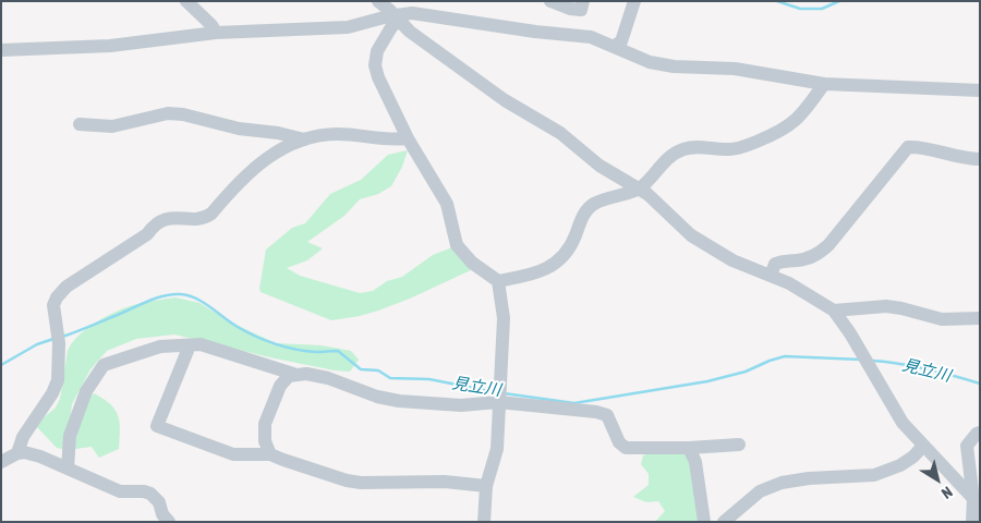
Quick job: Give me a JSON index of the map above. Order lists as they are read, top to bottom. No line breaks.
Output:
{"water":["見立川"],"north":"bottom right"}
